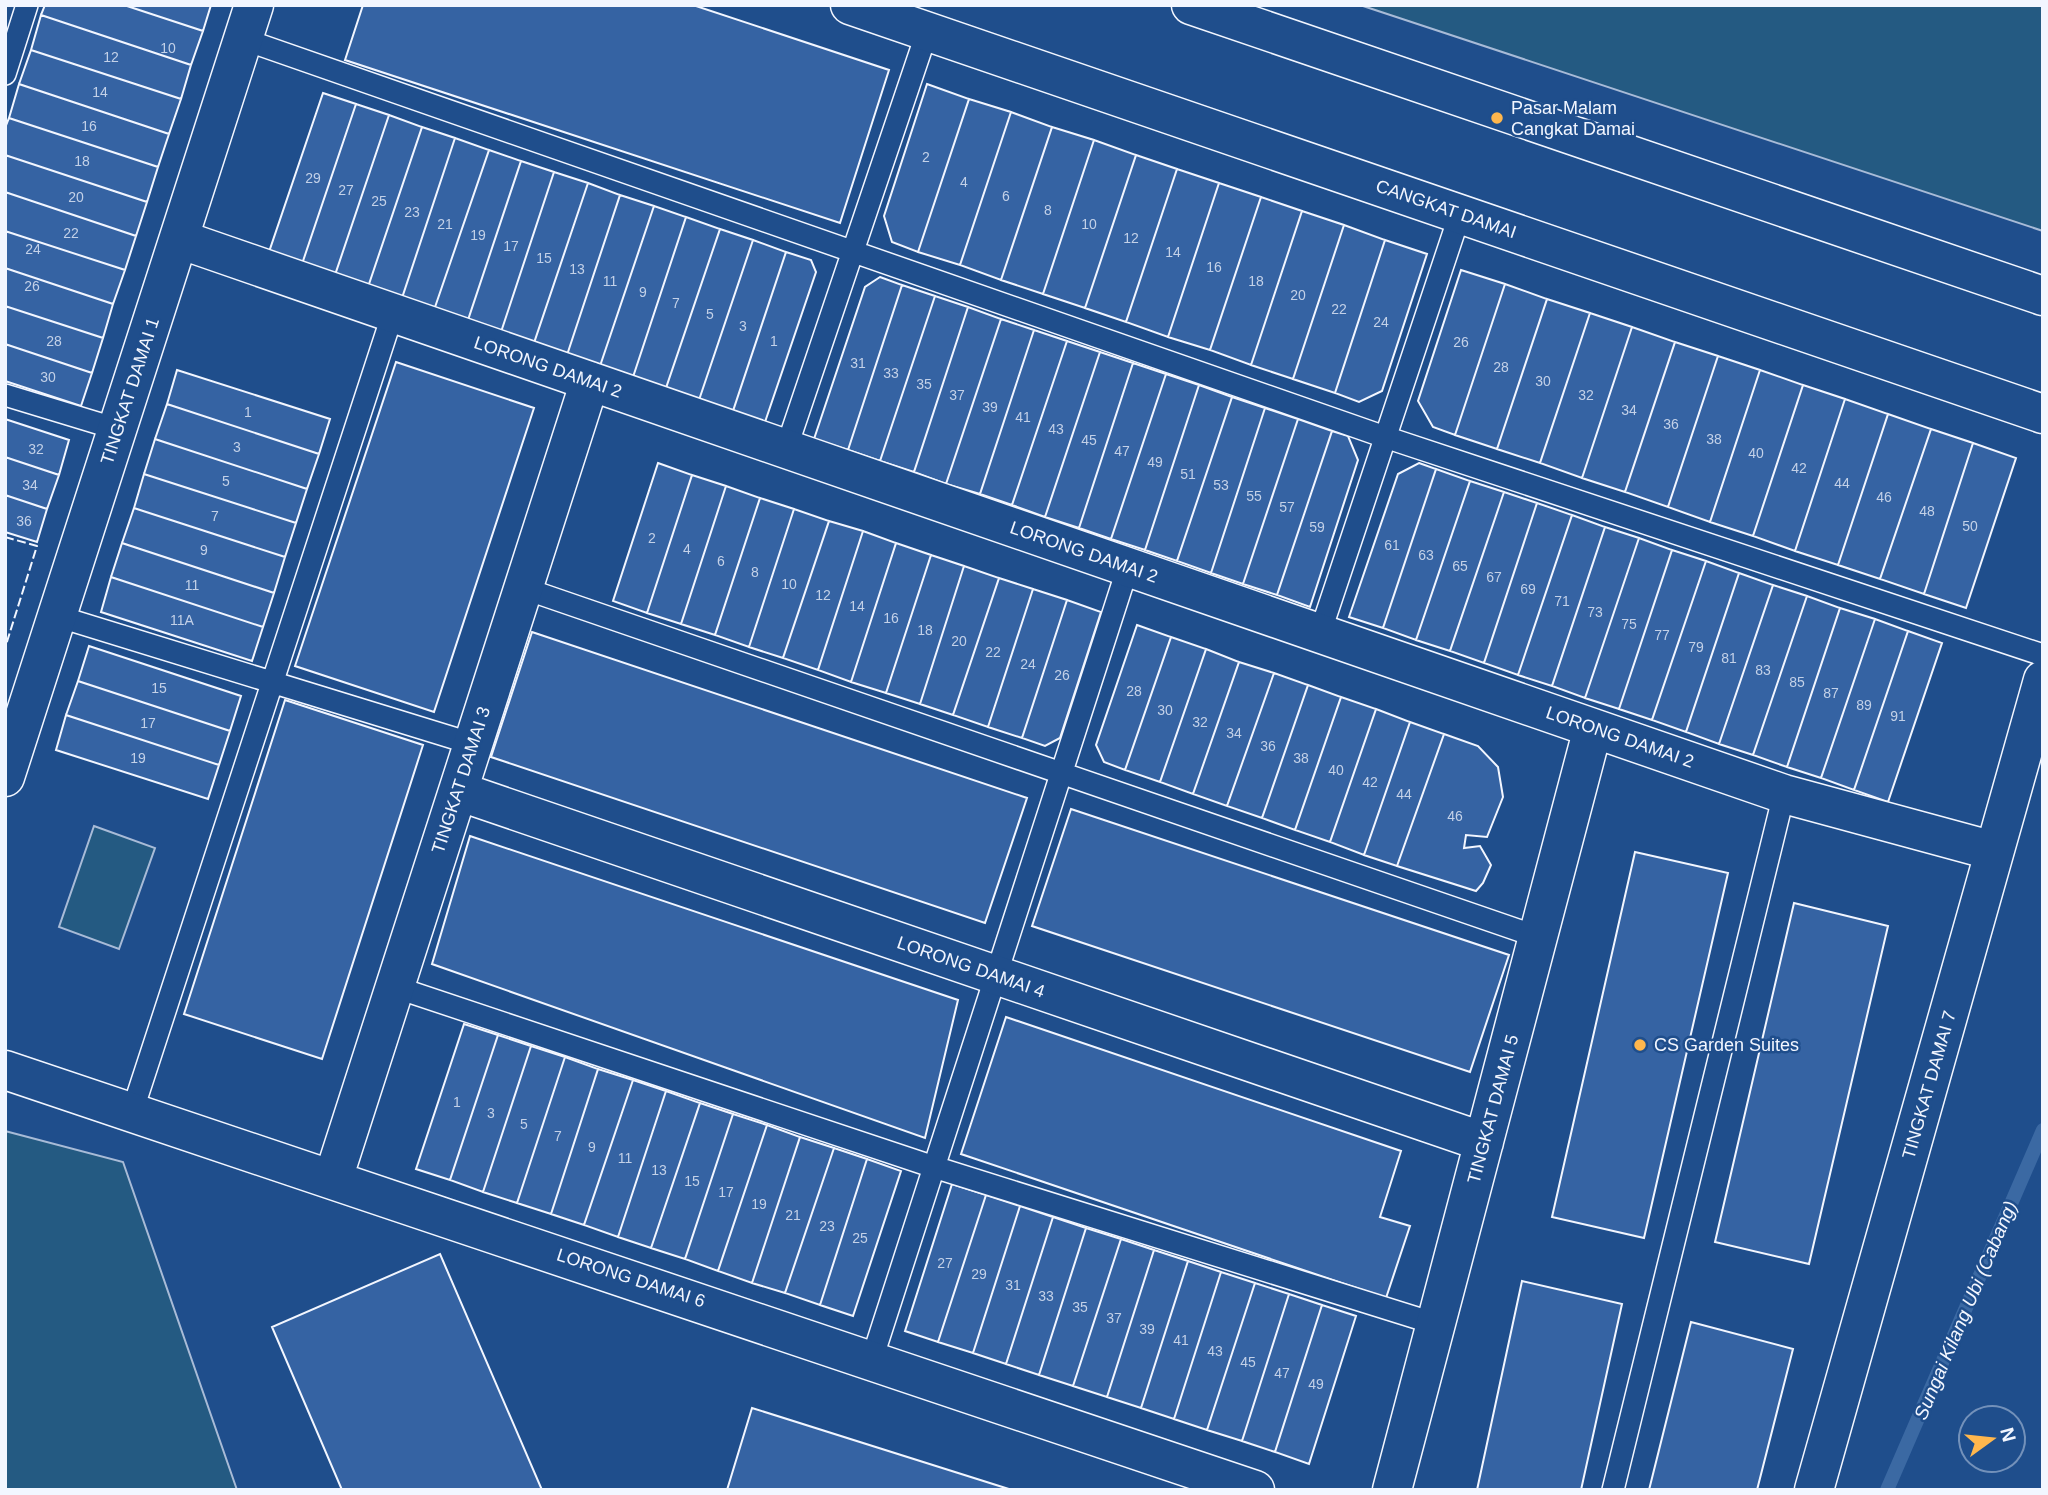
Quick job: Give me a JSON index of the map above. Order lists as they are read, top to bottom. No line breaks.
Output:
{"streets":{"street":["CANGKAT DAMAI","LORONG DAMAI 2","TINGKAT DAMAI 1","TINGKAT DAMAI 3","LORONG DAMAI 4","TINGKAT DAMAI 7","TINGKAT DAMAI 5","LORONG DAMAI 6"]},"crossings":[["LORONG DAMAI 2","TINGKAT DAMAI 1"],["LORONG DAMAI 2","TINGKAT DAMAI 3"],["LORONG DAMAI 2","TINGKAT DAMAI 7"],["LORONG DAMAI 2","TINGKAT DAMAI 5"],["TINGKAT DAMAI 3","LORONG DAMAI 4"],["TINGKAT DAMAI 3","LORONG DAMAI 6"],["LORONG DAMAI 4","TINGKAT DAMAI 5"]],"water":["Sungai Kilang Ubi (Cabang)"],"places":["Pasar Malam Cangkat Damai","CS Garden Suites"],"house_numbers":["10","12","14","16","2","18","29","4","27","6","20","25","8","23","21","10","22","19","12","17","24","14","15","16","13","11","18","26","9","20","7","22","5","24","3","28","1","26","31","28","33","30","30","35","37","32","39","34","1","41","36","43","38","45","3","32","47","40","49","42","51","5","44","34","53","55","46","57","48","7","36","50","59","2","61","4","9","63","6","65","8","67","10","11","69","12","71","14","73","16","11A","75","18","77","20","79","22","81","24","83","26","85","15","28","87","89","30","91","32","17","34","36","19","38","40","42","44","46","1","3","5","7","9","11","13","15","17","19","21","23","25","27","29","31","33","35","37","39","41","43","45","47","49"],"north":"right"}
